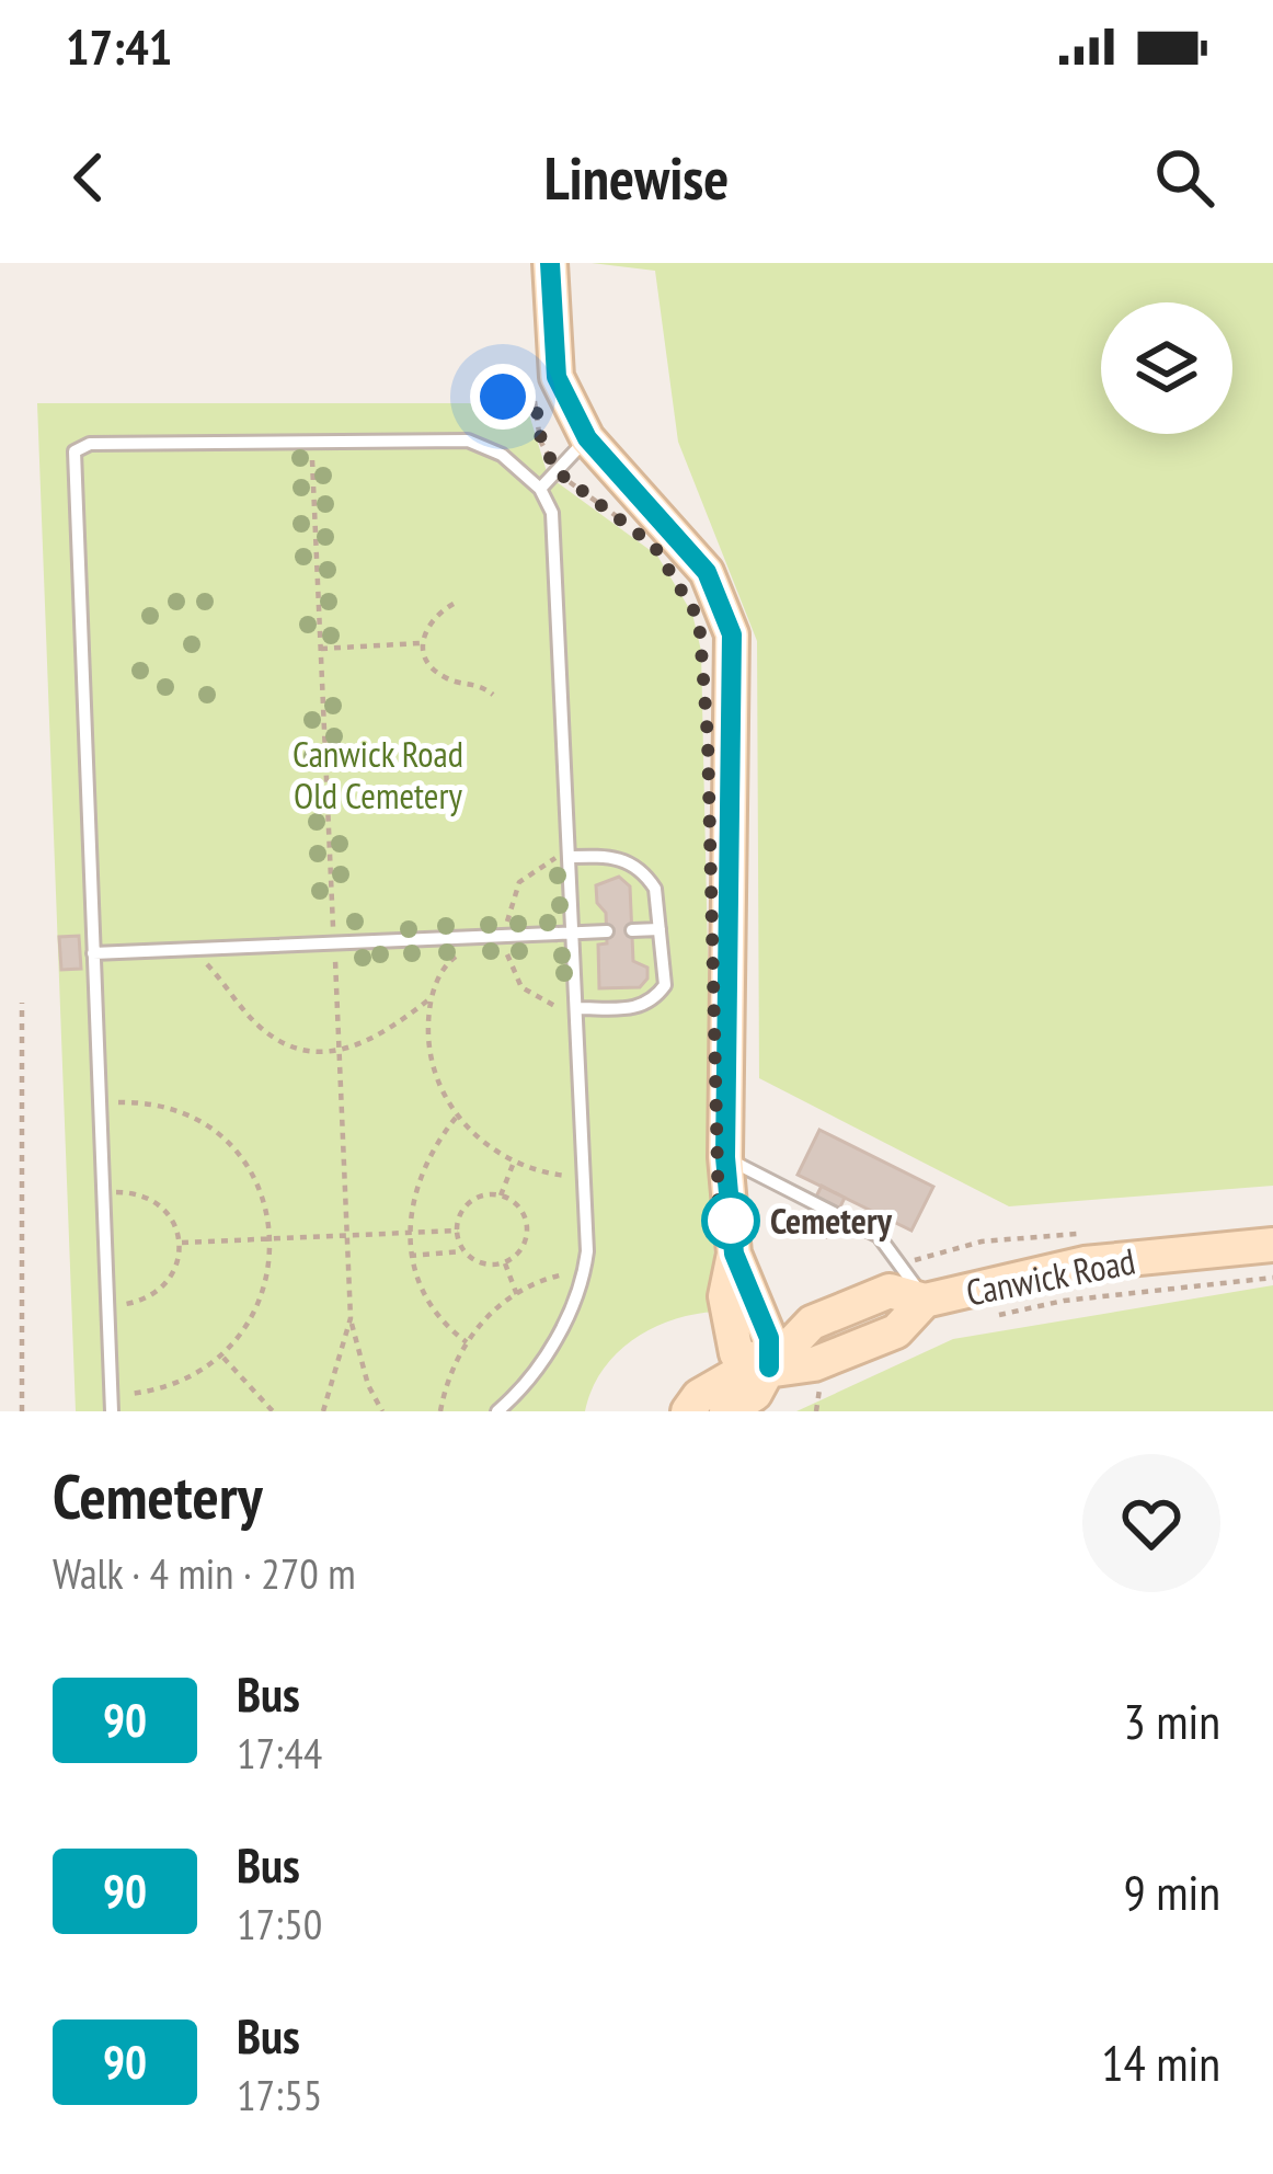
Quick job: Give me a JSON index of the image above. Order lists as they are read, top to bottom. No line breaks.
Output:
{"streets":{"main road":["Canwick Road"]},"parks":["Canwick Road Old Cemetery"],"places":["Cemetery"],"lines":["bus line 90"],"page":{"status":"17:41","header":"Linewise","heading":["Cemetery","Walk · 4 min · 270 m"],"list":[{"mark":"90","name":"Bus","note":"17:44","value":"3 min"},{"mark":"90","name":"Bus","note":"17:50","value":"9 min"},{"mark":"90","name":"Bus","note":"17:55","value":"14 min"}]}}
